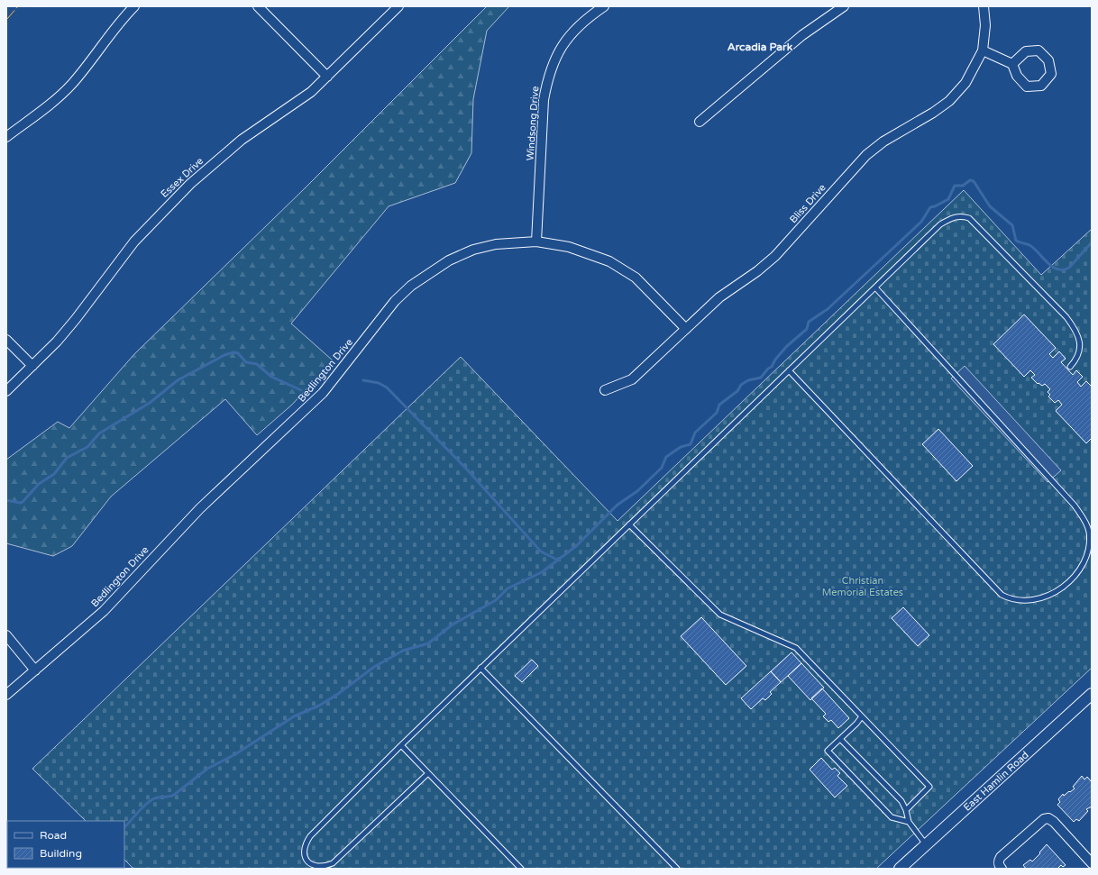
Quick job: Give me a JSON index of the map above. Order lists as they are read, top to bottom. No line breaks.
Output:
{"streets":{"street":["Windsong Drive","Essex Drive","Bliss Drive","Bedlington Drive","East Hamlin Road"]},"crossings":[["Windsong Drive","Bedlington Drive"],["Bliss Drive","Bedlington Drive"]],"districts":["Arcadia Park"],"parks":["Christian Memorial Estates"],"legend":["Road","Building"]}
